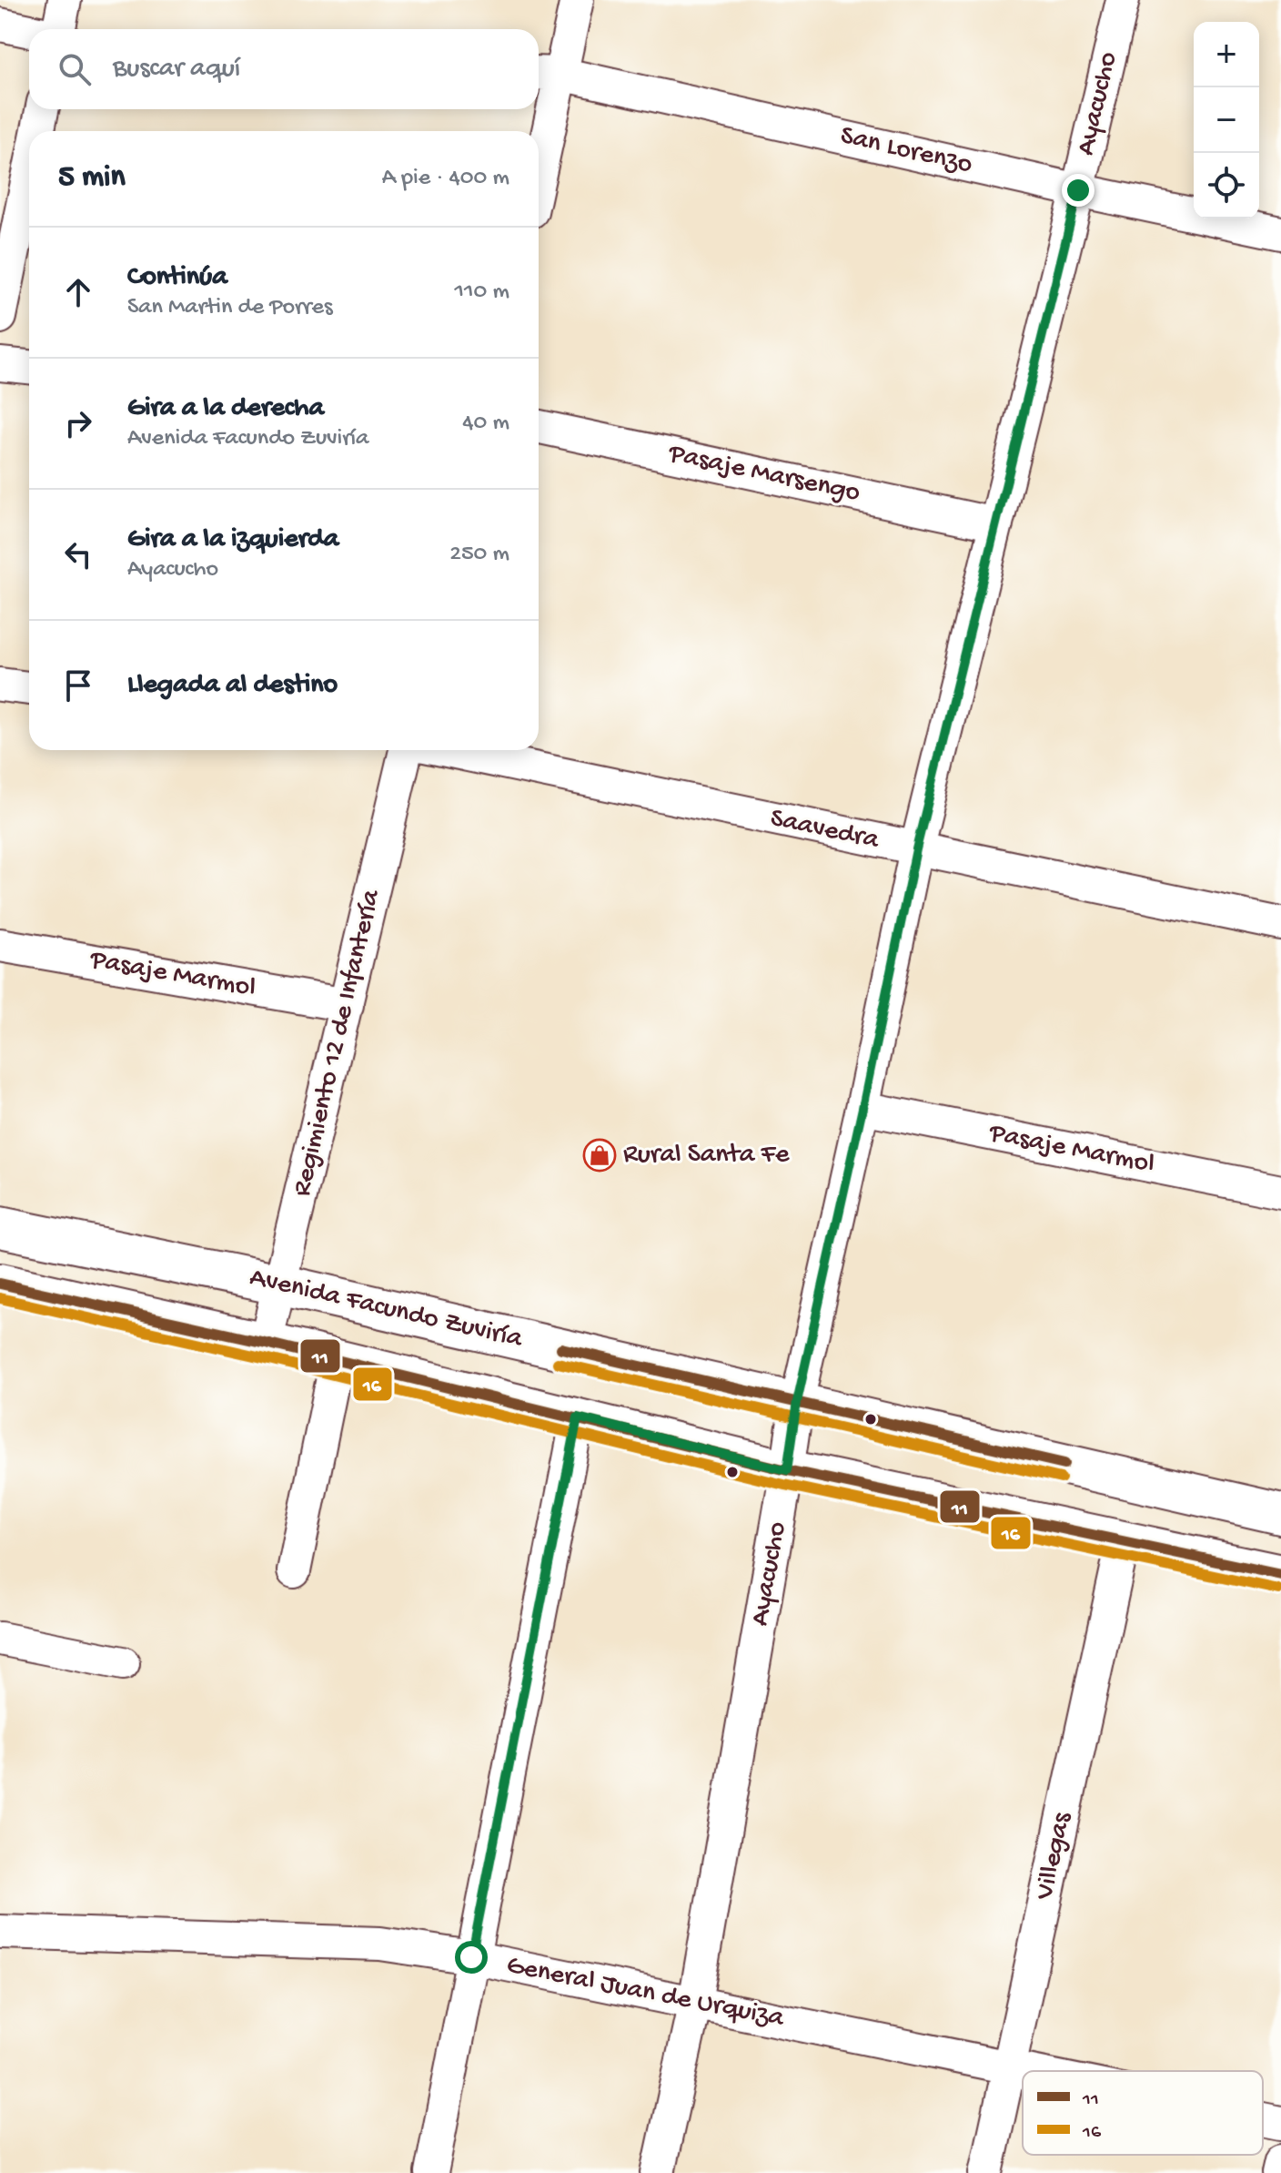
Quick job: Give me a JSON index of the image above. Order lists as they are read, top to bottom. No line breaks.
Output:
{"streets":{"main road":["Avenida Facundo Zuviría"],"street":["Ayacucho","San Lorenzo","Pasaje Marsengo","Saavedra","Pasaje Marmol","Regimiento 12 de Infantería","Villegas","General Juan de Urquiza"]},"crossings":[["Ayacucho","San Lorenzo"],["Ayacucho","Pasaje Marsengo"],["Ayacucho","Saavedra"],["Ayacucho","Pasaje Marmol"],["Ayacucho","Avenida Facundo Zuviría"],["Ayacucho","General Juan de Urquiza"],["Pasaje Marmol","Regimiento 12 de Infantería"],["Regimiento 12 de Infantería","Avenida Facundo Zuviría"],["Villegas","General Juan de Urquiza"]],"places":{"shop":["Rural Santa Fe"]},"lines":["transit line 11","transit line 16"],"legend":["11","16"],"page":{"map_buttons":["+","−"],"search":"Buscar aquí","heading":["5 min","A pie · 400 m"],"list":[["Continúa","San Martin de Porres","110 m"],["Gira a la derecha","Avenida Facundo Zuviría","40 m"],["Gira a la izquierda","Ayacucho","250 m"],"Llegada al destino"]}}
